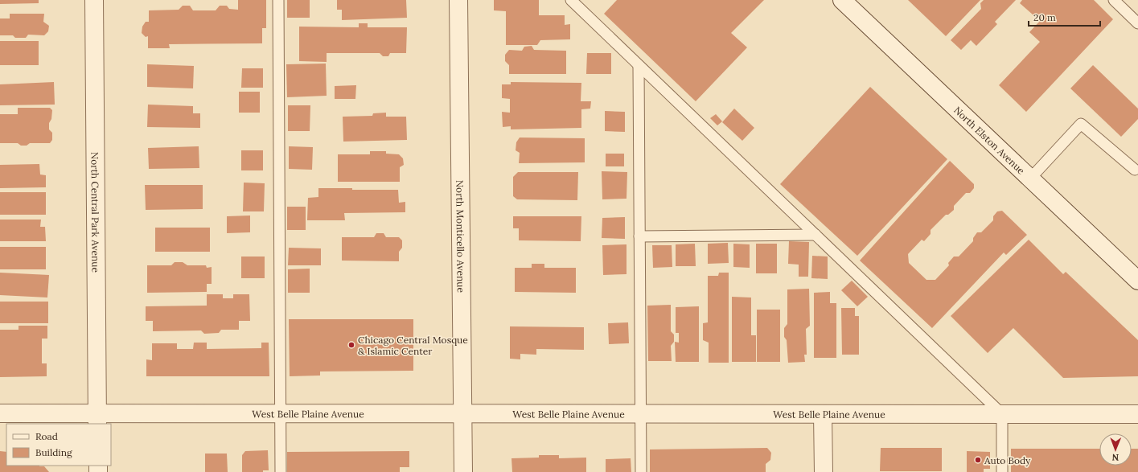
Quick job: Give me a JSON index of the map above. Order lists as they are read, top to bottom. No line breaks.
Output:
{"streets":{"street":["North Elston Avenue","North Central Park Avenue","North Monticello Avenue","West Belle Plaine Avenue"]},"crossings":[["North Central Park Avenue","West Belle Plaine Avenue"],["North Monticello Avenue","West Belle Plaine Avenue"]],"places":["Chicago Central Mosque & Islamic Center","Auto Body"],"legend":["Road","Building"],"scale_bar":"20 m","north":"bottom"}
